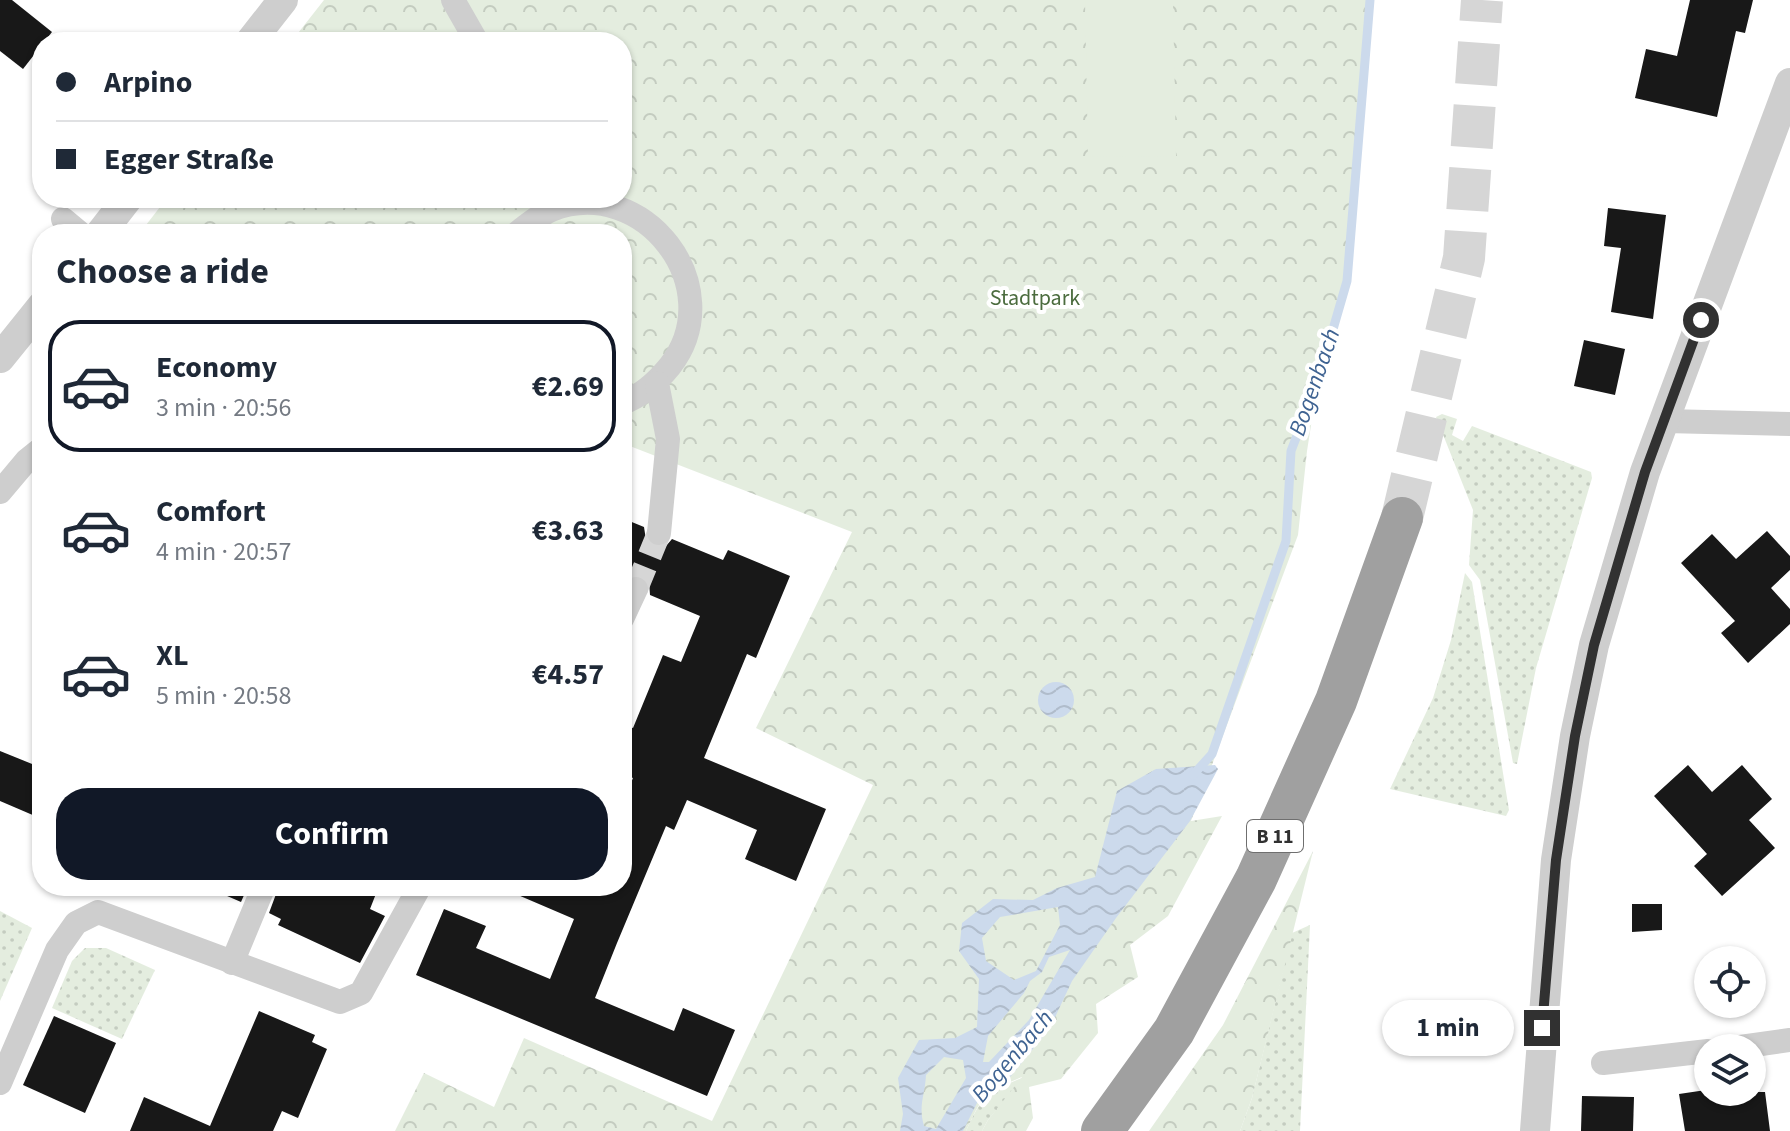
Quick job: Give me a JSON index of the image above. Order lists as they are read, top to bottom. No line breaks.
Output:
{"streets":{"highway":["B 11"]},"water":["Bogenbach"],"parks":["Stadtpark"],"page":{"banner":["Arpino","Egger Straße"],"heading":"Choose a ride","list":[{"name":"Economy","note":"3 min · 20:56","value":"€2.69"},{"name":"Comfort","note":"4 min · 20:57","value":"€3.63"},{"name":"XL","note":"5 min · 20:58","value":"€4.57"}],"buttons":"Confirm","bubble":"1 min"}}
